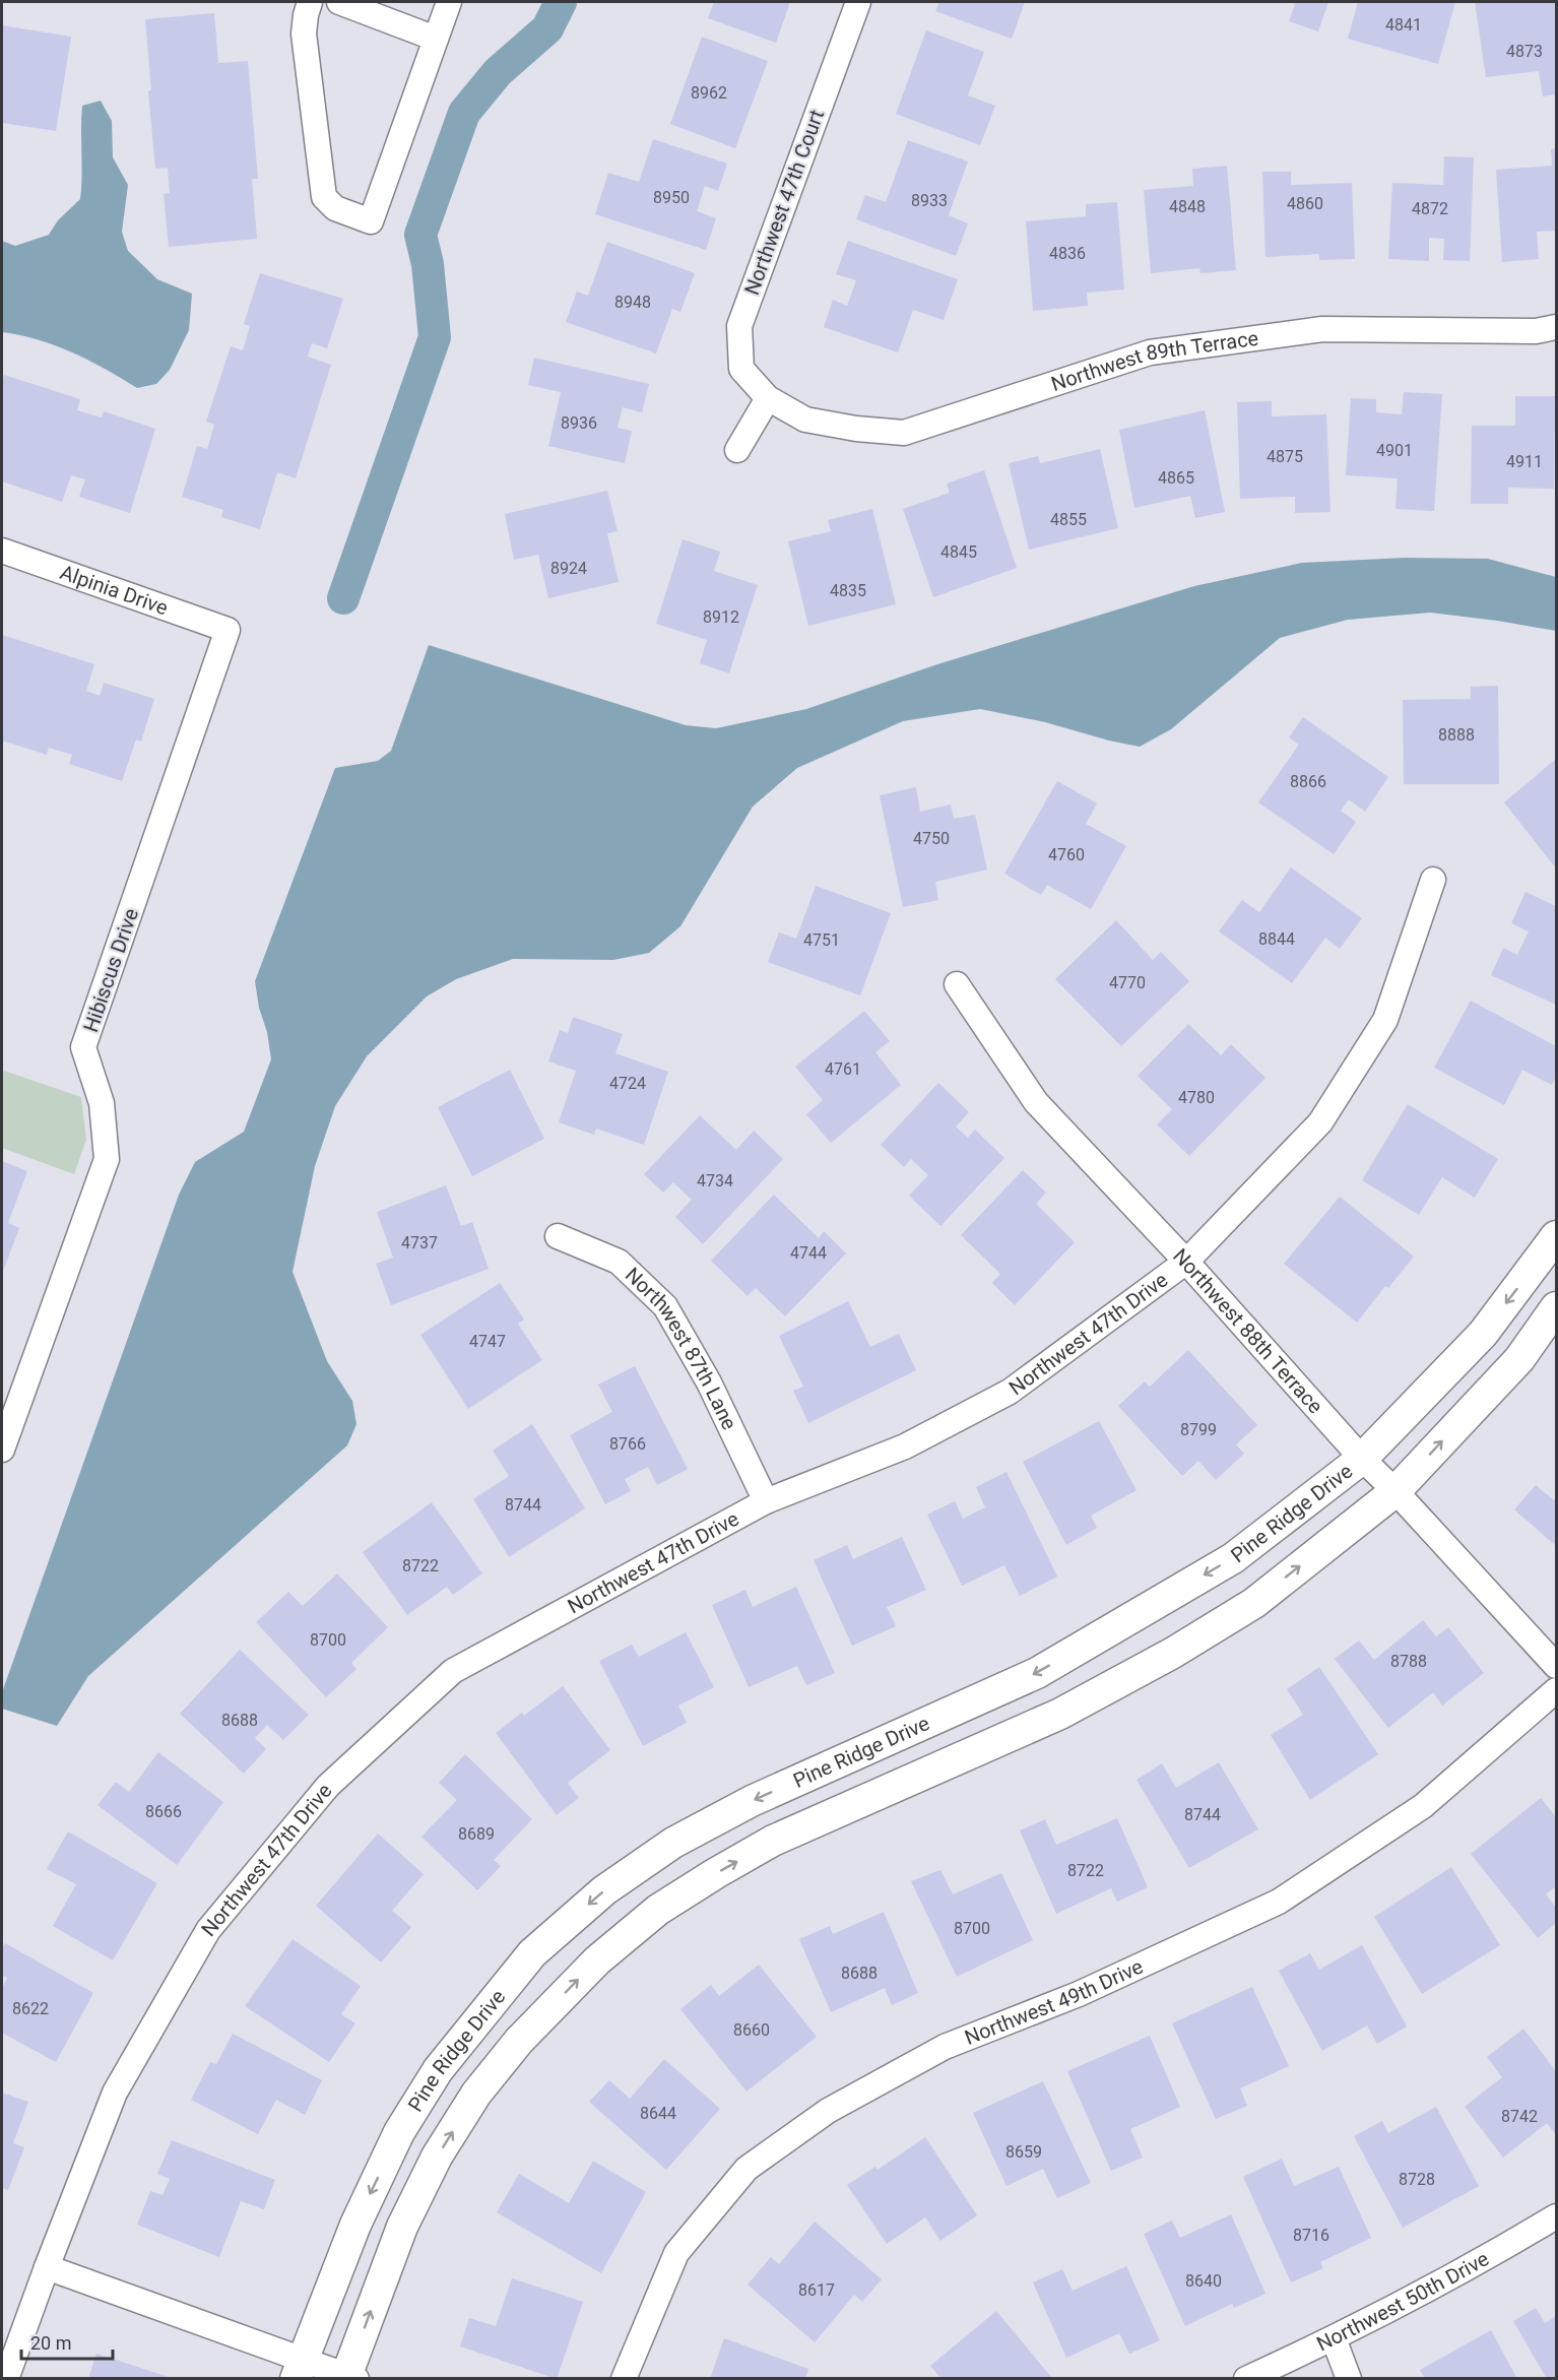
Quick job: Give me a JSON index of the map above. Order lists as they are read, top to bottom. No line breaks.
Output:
{"streets":{"street":["Northwest 47th Court","Northwest 89th Terrace","Alpinia Drive","Hibiscus Drive","Northwest 88th Terrace","Northwest 47th Drive","Northwest 87th Lane","Pine Ridge Drive","Northwest 49th Drive","Northwest 50th Drive"]},"crossings":[["Northwest 47th Court","Northwest 89th Terrace"],["Alpinia Drive","Hibiscus Drive"],["Northwest 88th Terrace","Northwest 47th Drive"],["Northwest 88th Terrace","Pine Ridge Drive"],["Northwest 47th Drive","Northwest 87th Lane"]],"house_numbers":["4841","4873","8962","8950","8933","4860","4848","4872","4836","8948","8936","4901","4875","4911","4865","4855","4845","8924","4835","8912","8888","8866","4750","4760","8844","4751","4770","4761","4724","4780","4734","4737","4744","4747","8799","8766","8744","8722","8700","8788","8688","8666","8744","8689","8722","8700","8688","8622","8660","8644","8742","8659","8728","8716","8640","8617"],"scale_bar":"20 m"}
